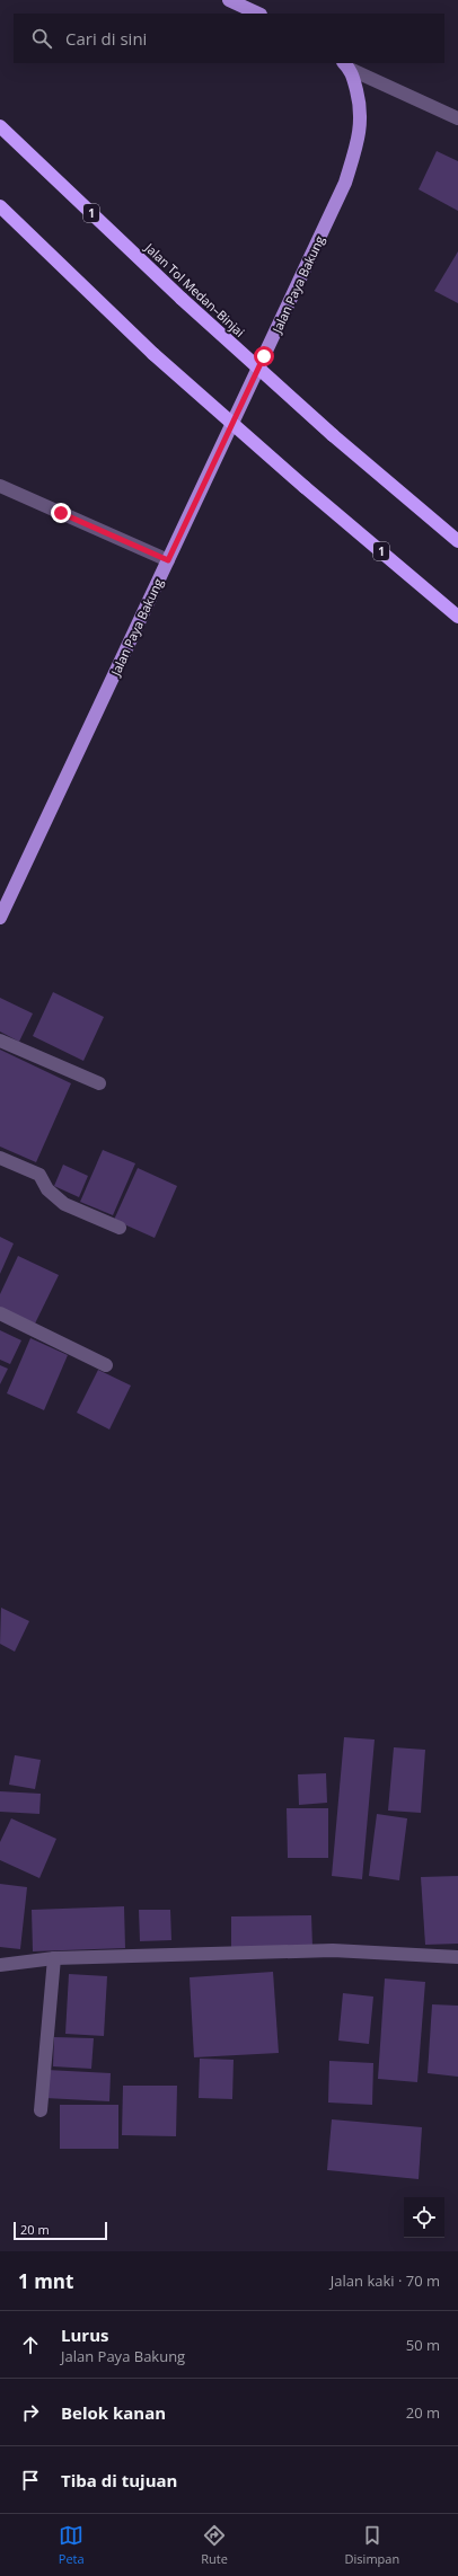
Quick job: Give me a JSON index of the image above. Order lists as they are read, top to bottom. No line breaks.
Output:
{"streets":{"highway":["1","Jalan Tol Medan–Binjai"],"main road":["Jalan Paya Bakung"]},"scale_bar":"20 m","page":{"search":"Cari di sini","scale":"20 m","heading":["1 mnt","Jalan kaki · 70 m"],"list":[["Lurus","Jalan Paya Bakung","50 m"],["Belok kanan","20 m"],"Tiba di tujuan"],"nav":["Peta","Rute","Disimpan"]}}
